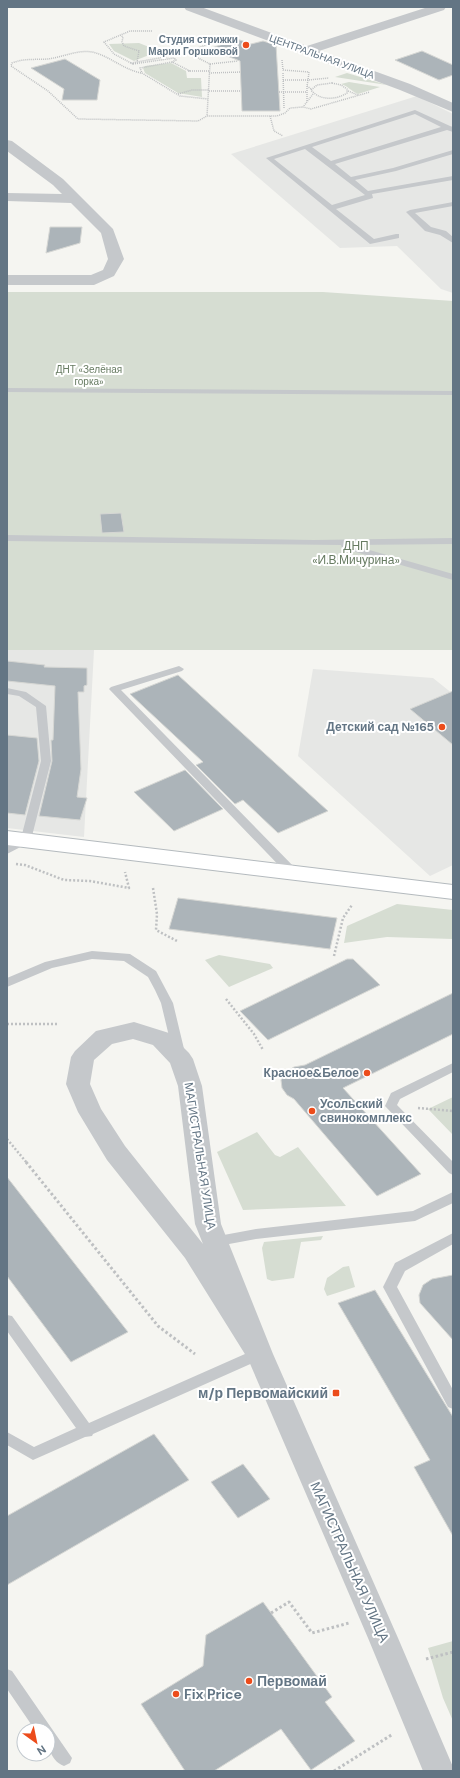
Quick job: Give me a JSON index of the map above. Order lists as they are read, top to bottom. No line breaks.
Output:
{"streets":{"street":["ЦЕНТРАЛЬНАЯ УЛИЦА","МАГИСТРАЛЬНАЯ УЛИЦА"]},"parks":["ДНТ «Зелёная горка»","ДНП «И.В.Мичурина»"],"places":{"other":["Студия стрижки Марии Горшковой","Детский сад №165","Красное&Белое","Усольский свинокомплекс","Первомай","Fix Price"],"transit":["м/р Первомайский"]},"north":"bottom right"}
